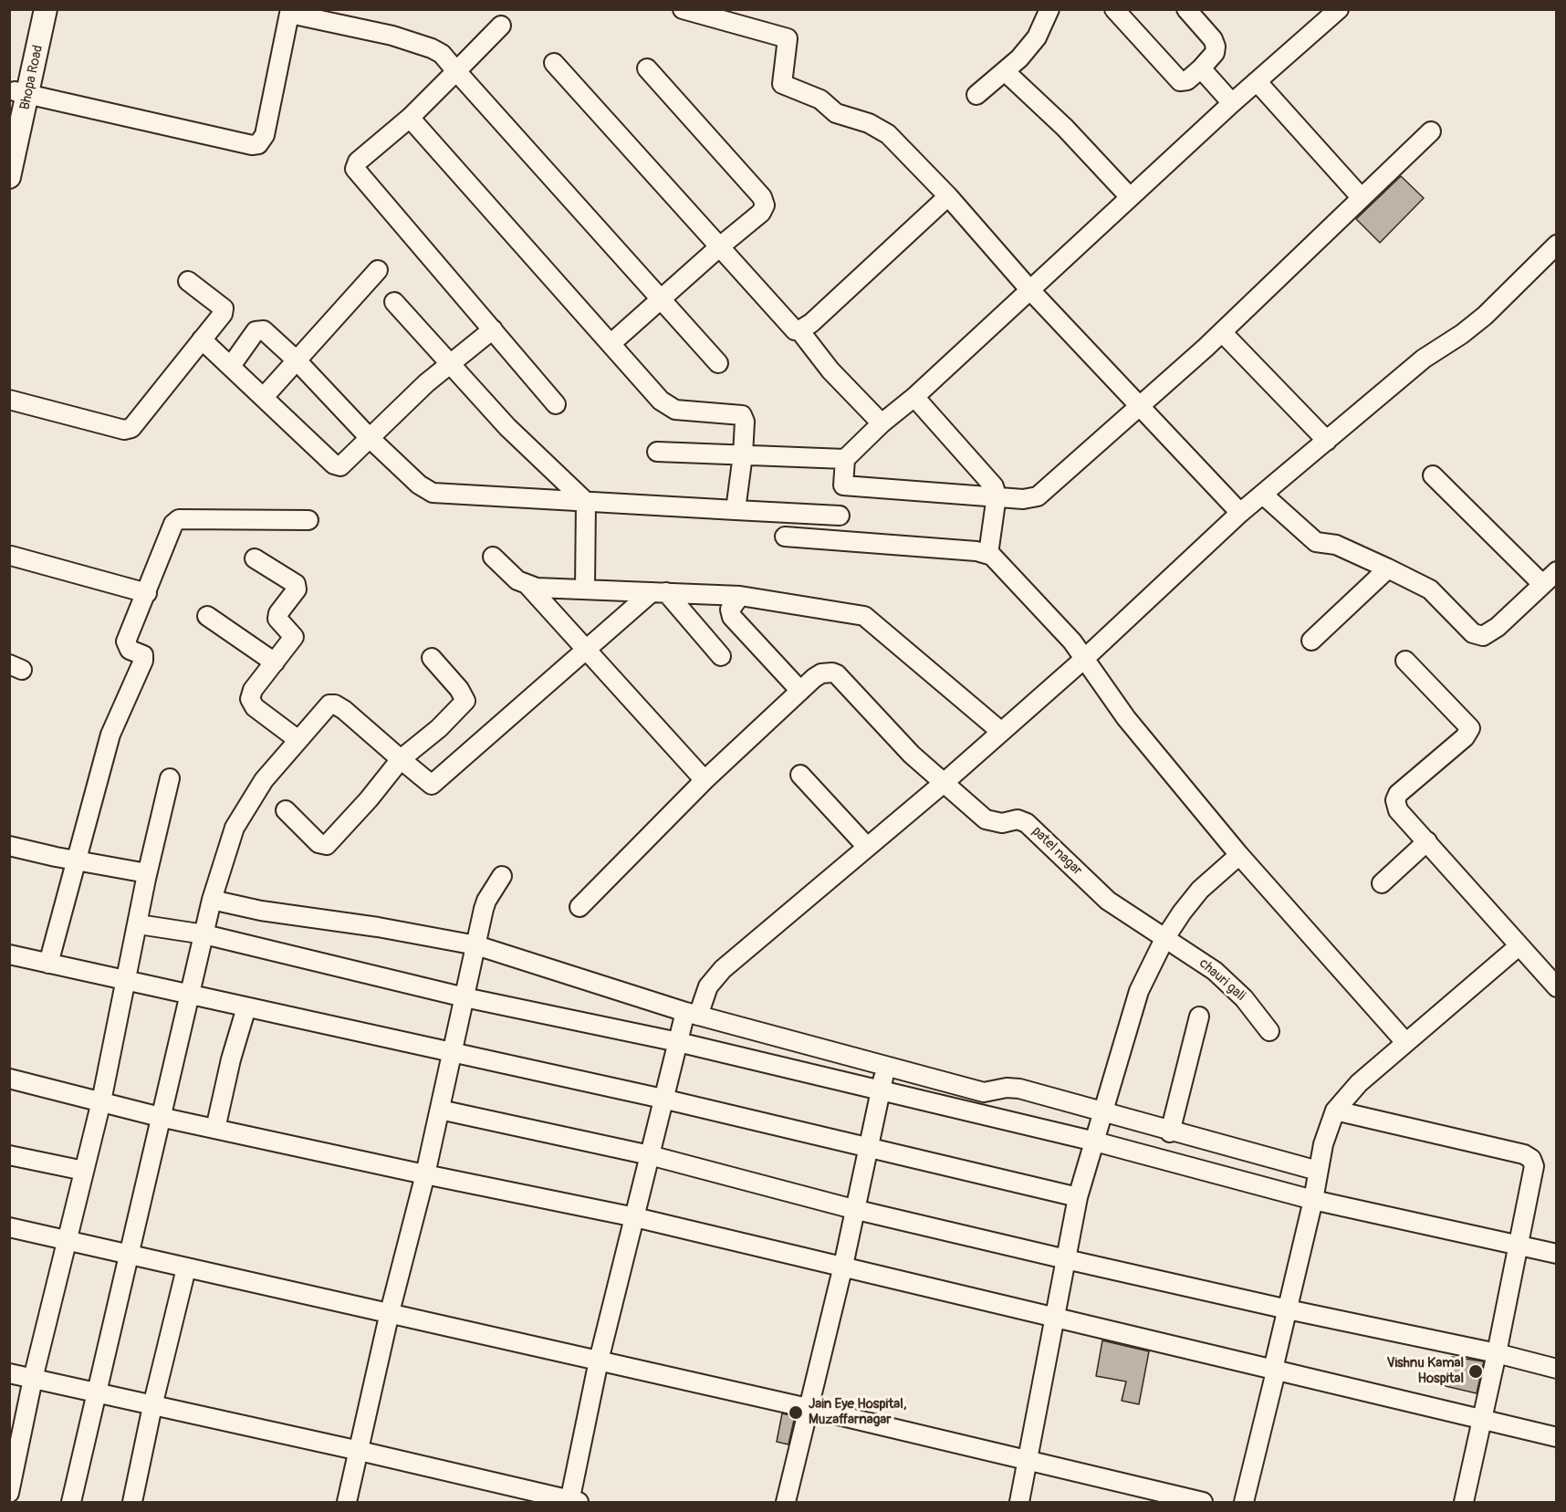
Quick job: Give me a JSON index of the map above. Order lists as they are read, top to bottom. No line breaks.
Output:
{"streets":{"main road":["Bhopa Road"],"street":["patel nagar","chauri gali"]},"crossings":[["patel nagar","chauri gali"]],"places":["Vishnu Kamal Hospital","Jain Eye Hospital, Muzaffarnagar"]}
